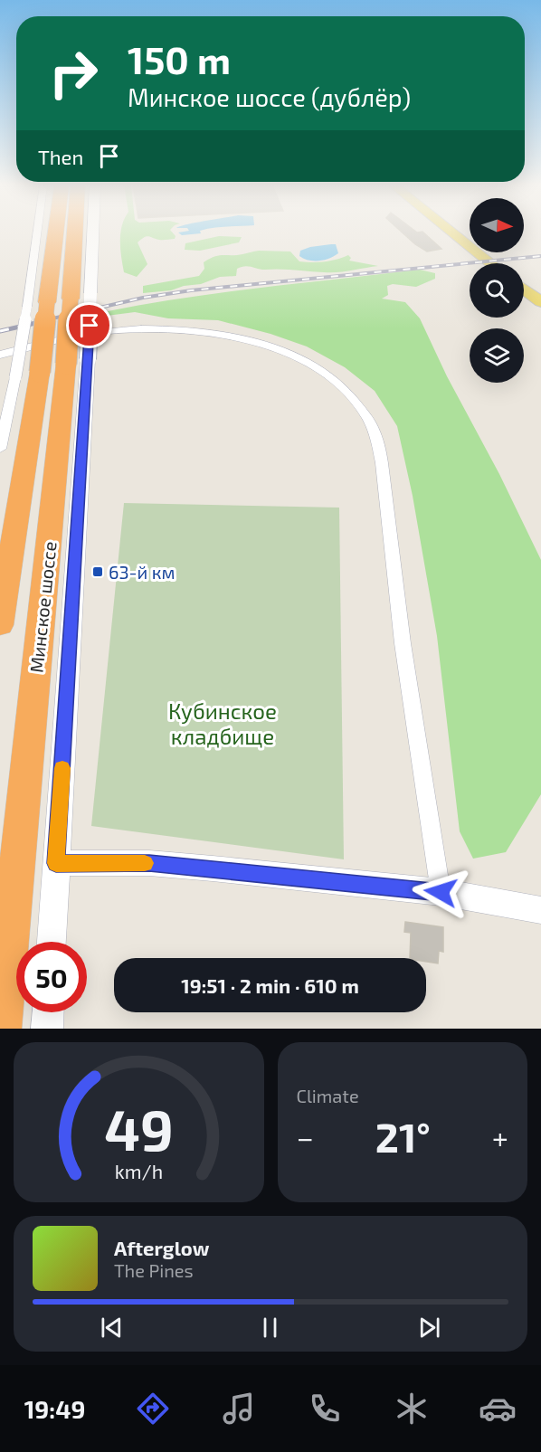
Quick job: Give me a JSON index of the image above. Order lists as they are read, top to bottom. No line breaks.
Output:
{"streets":{"highway":["Минское шоссе"]},"parks":["Кубинское кладбище"],"places":{"transit":["63-й км"]},"north":"right","page":{"turn":["150 m","Минское шоссе (дублёр)"],"then":"Then","limit":"50","trip":"19:51 · 2 min · 610 m","tile":"Climate","heat":["−","21°","+"],"song":["Afterglow","The Pines"],"tabs":"19:49","gauge":["49","km/h"]}}
